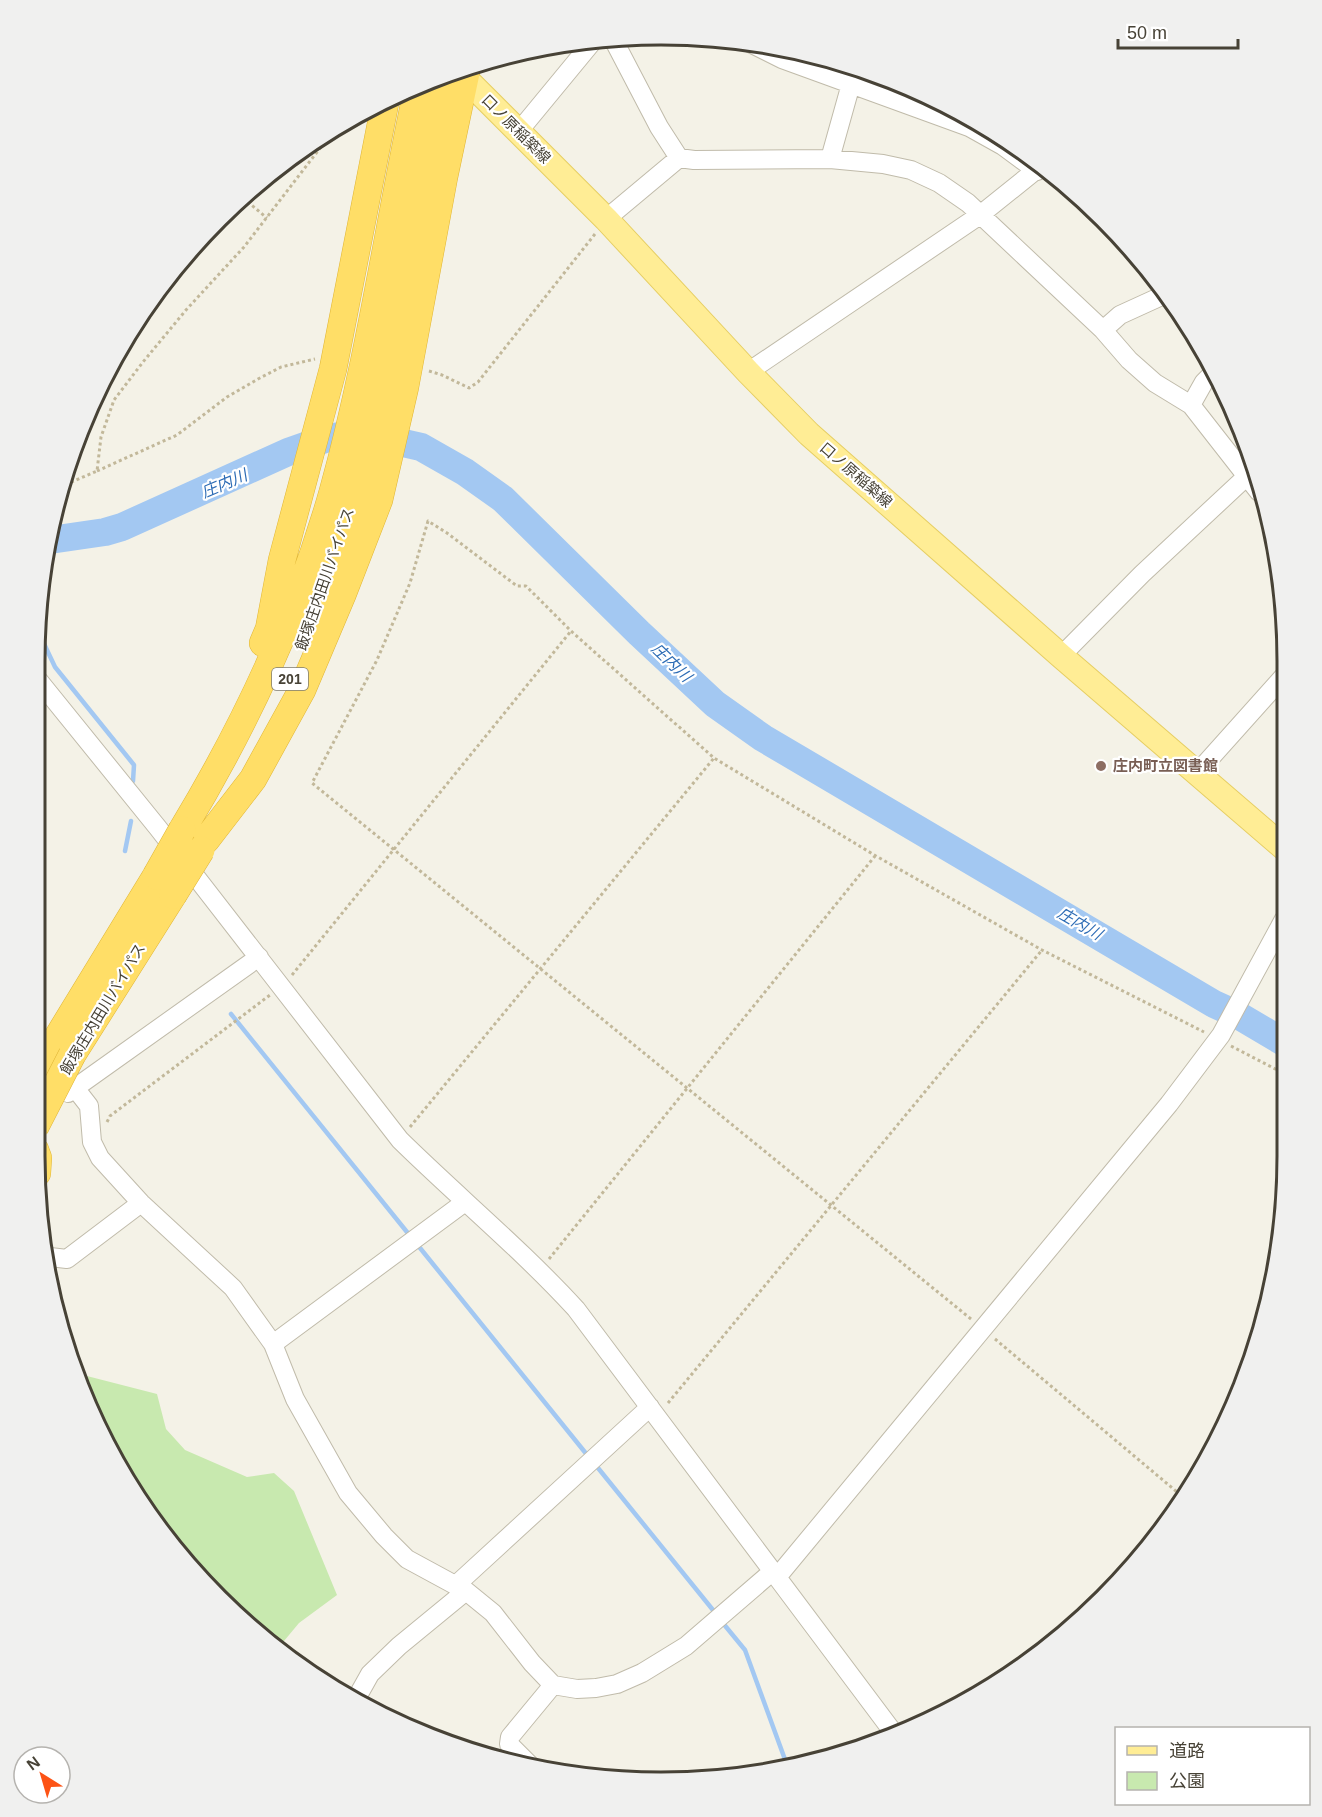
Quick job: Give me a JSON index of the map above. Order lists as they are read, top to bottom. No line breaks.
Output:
{"streets":{"highway":["飯塚庄内田川バイパス","201"],"main road":["口ノ原稲築線"]},"water":["庄内川"],"places":["庄内町立図書館"],"legend":["道路","公園"],"scale_bar":"50 m","north":"top left"}
